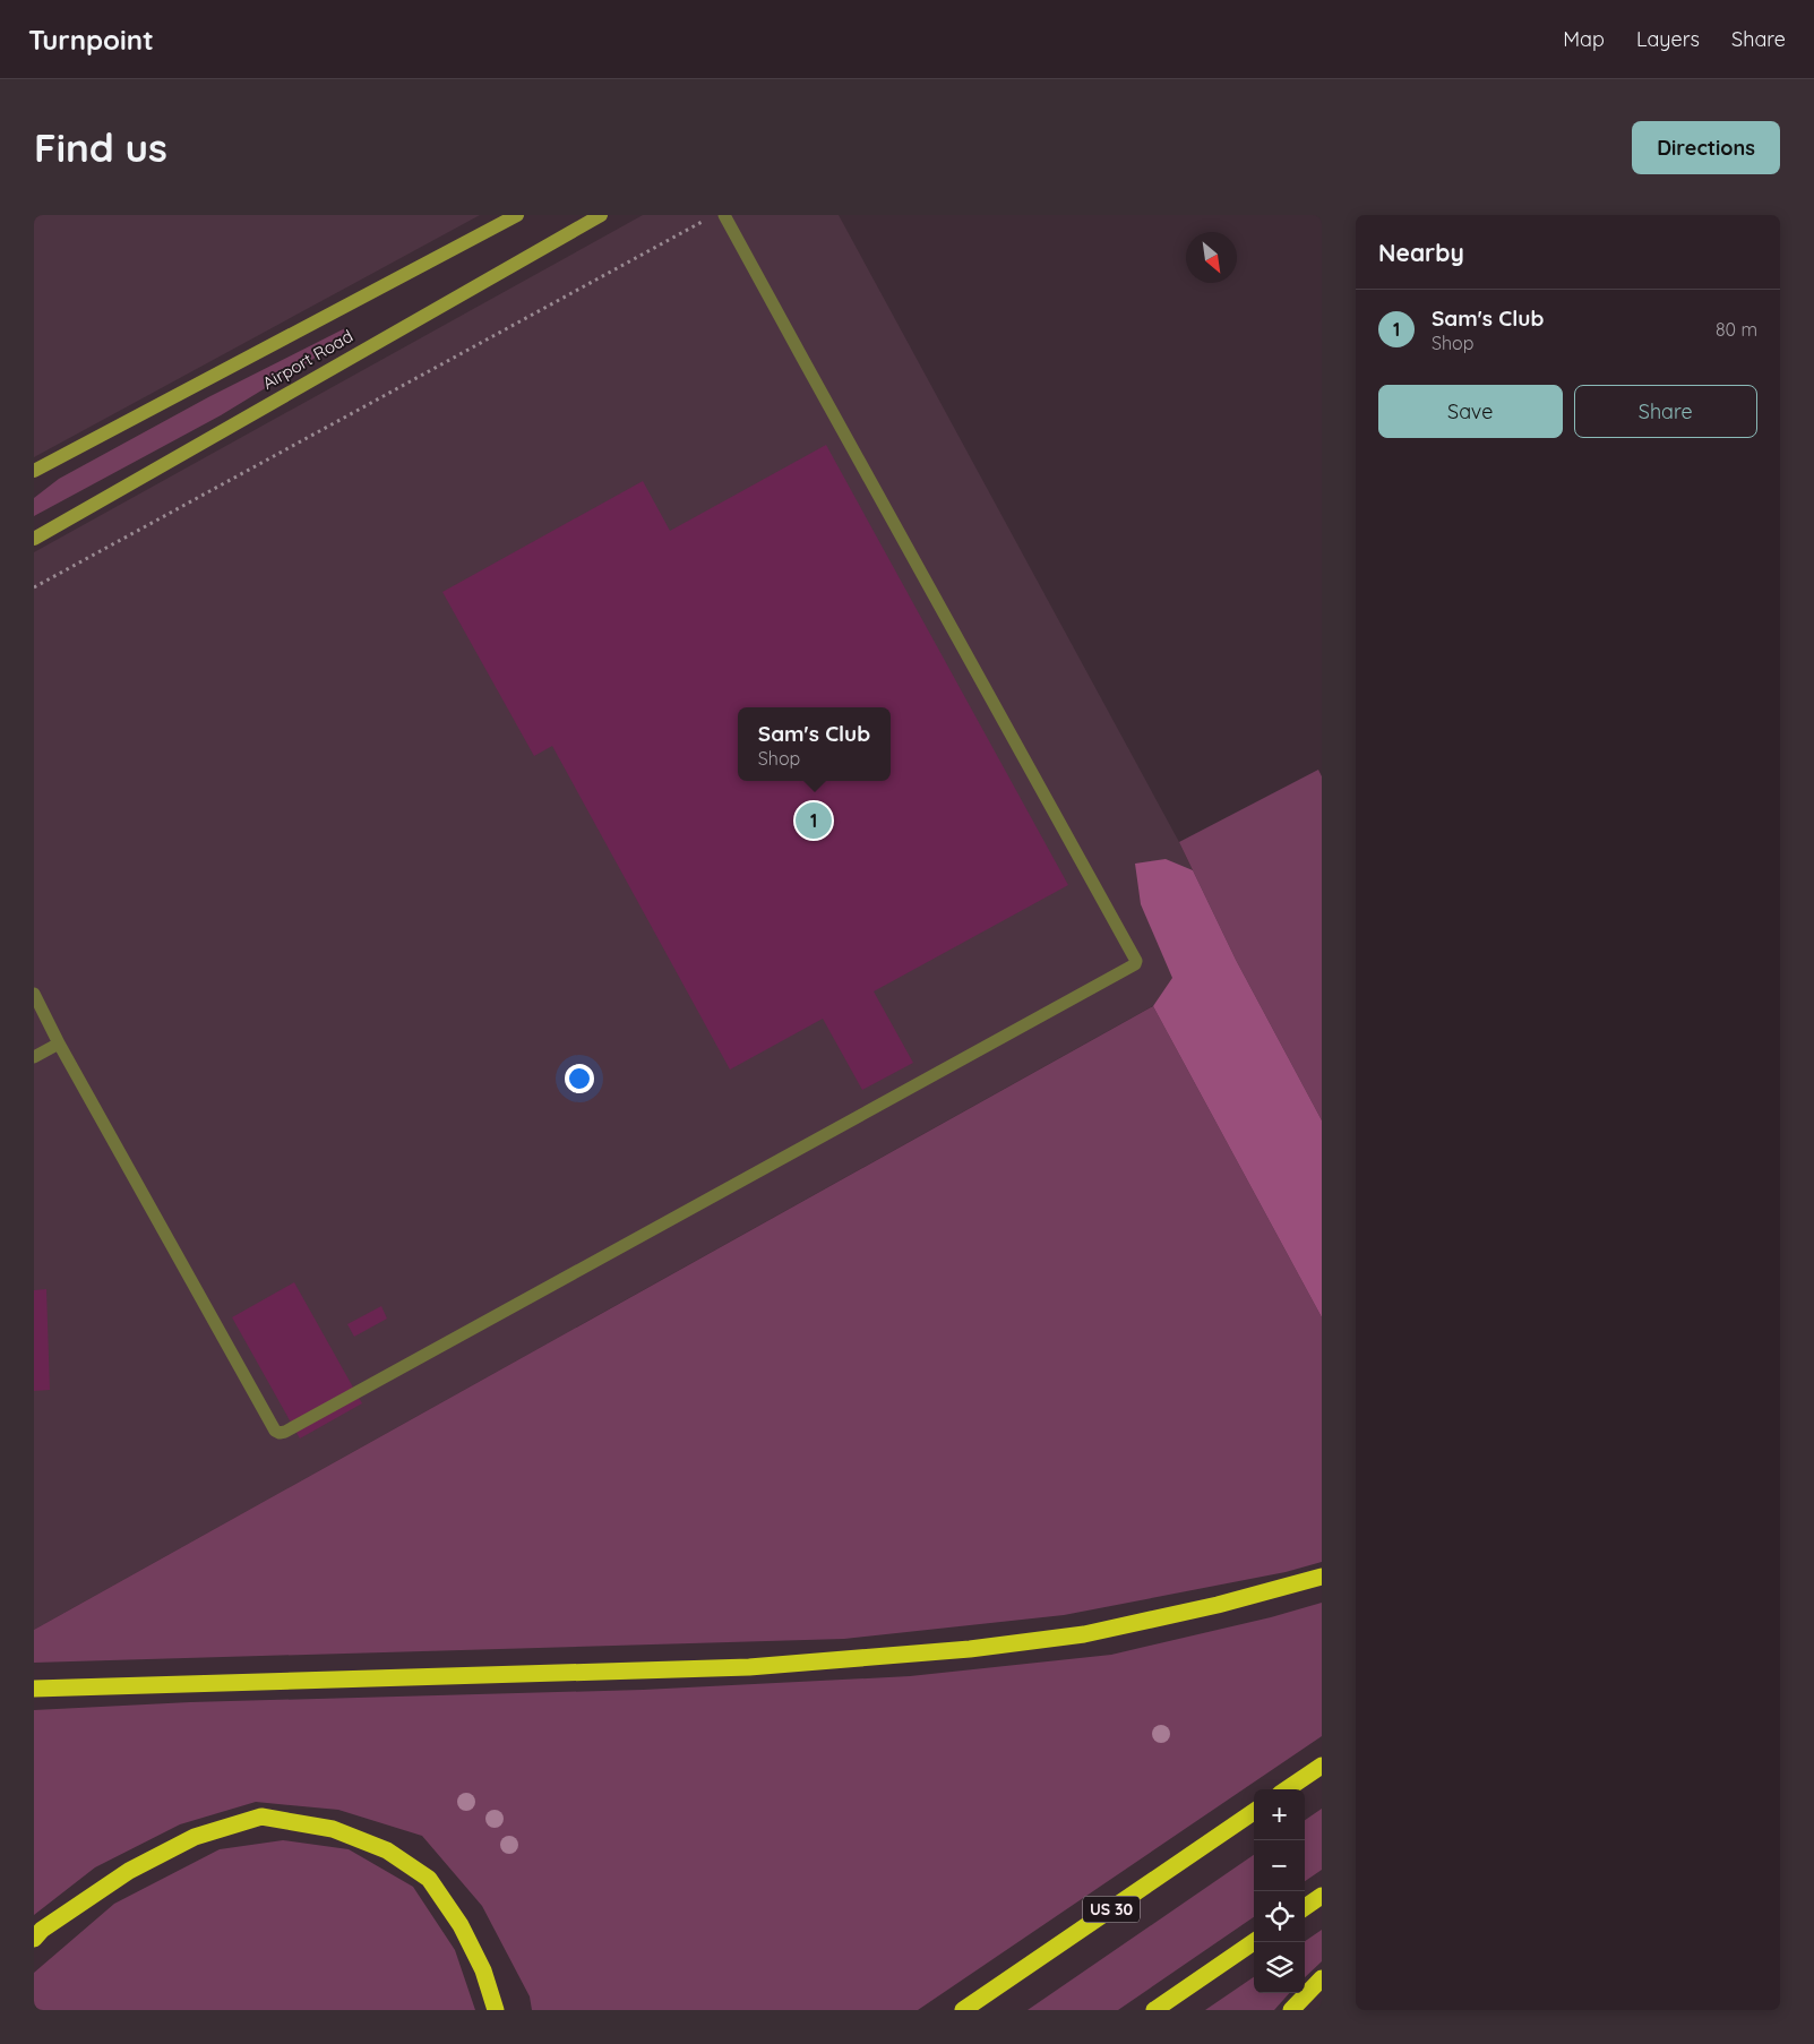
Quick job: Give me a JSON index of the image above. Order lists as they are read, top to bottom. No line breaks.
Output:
{"streets":{"highway":["US 30"],"main road":["Airport Road"]},"north":"bottom right","page":{"header":"Turnpoint","nav":["Map","Layers","Share"],"buttons":["Directions",["Save","Share"]],"title":"Find us","heading":"Nearby","list":[{"mark":"1","name":"Sam's Club","note":"Shop","value":"80 m"}],"popup":["Sam's Club","Shop"],"pins":"1","map_buttons":["+","−"]}}
